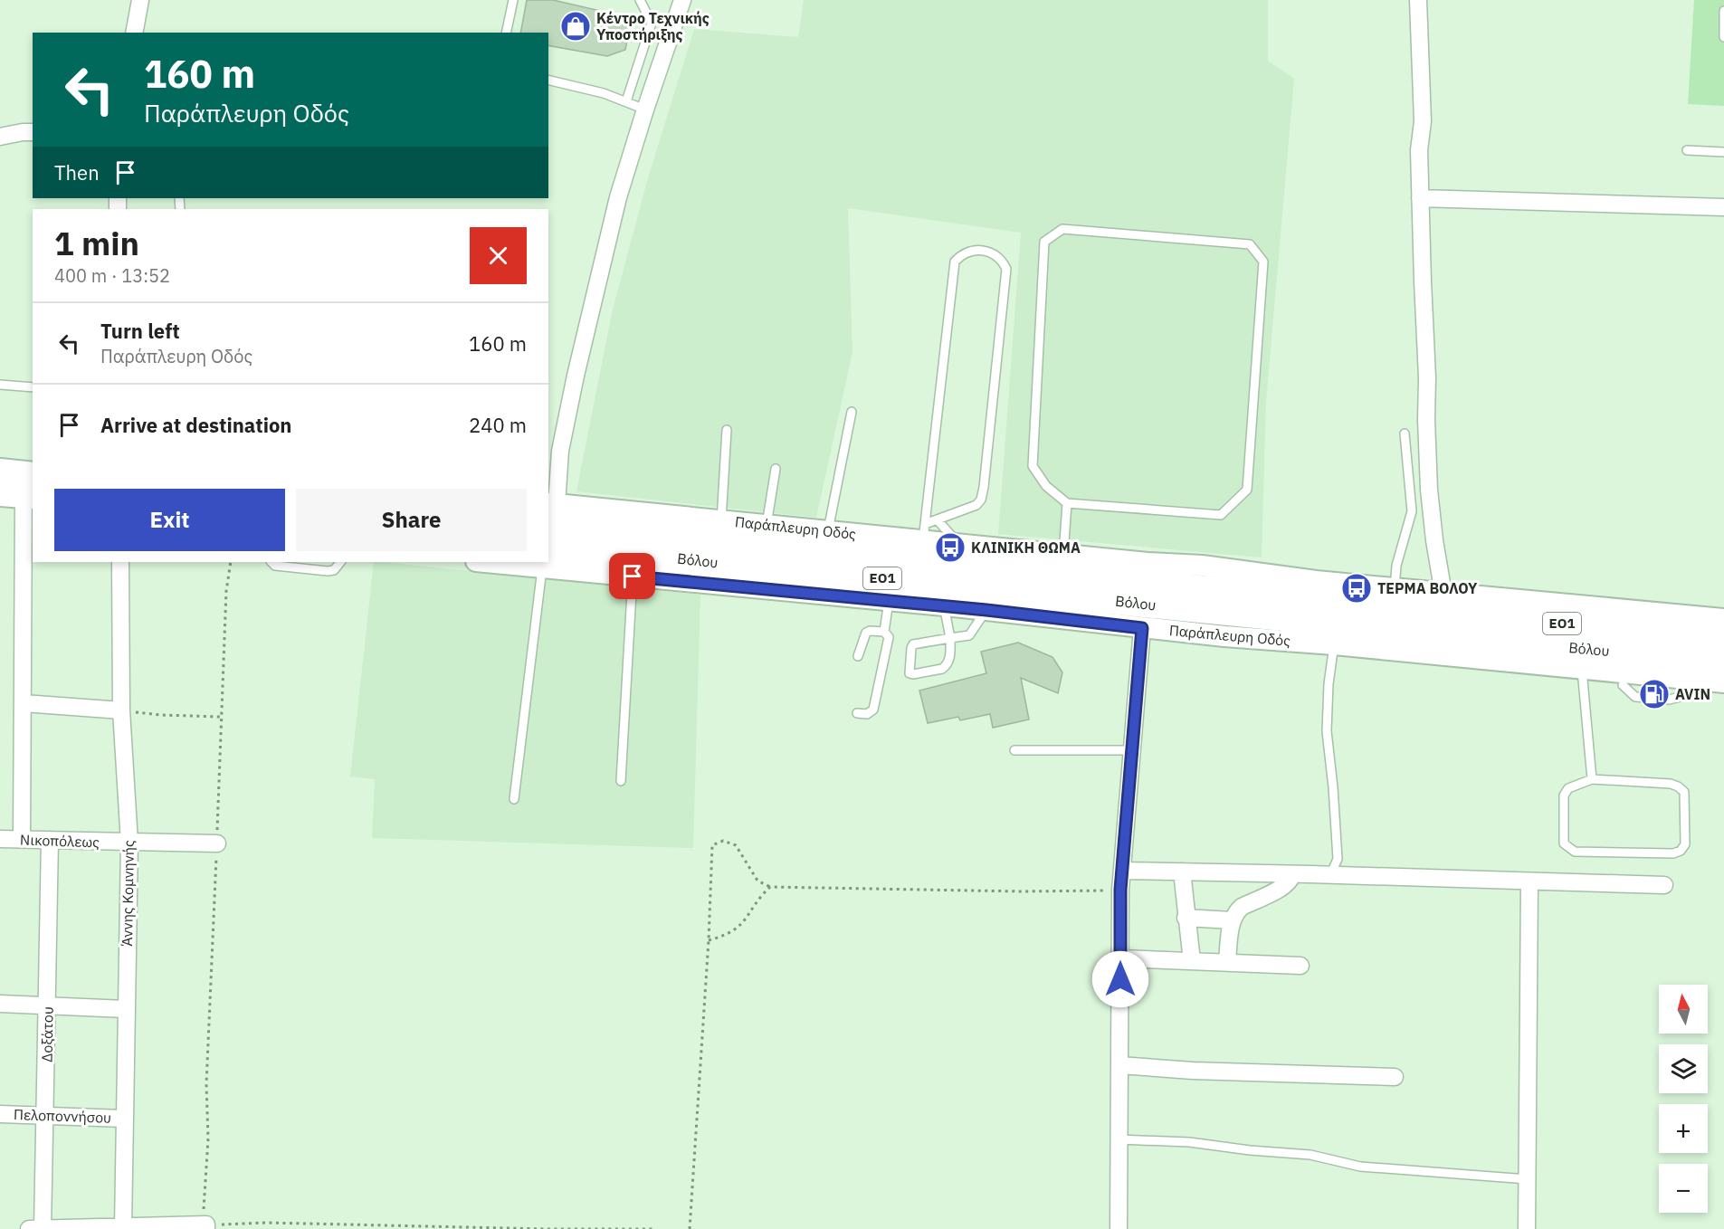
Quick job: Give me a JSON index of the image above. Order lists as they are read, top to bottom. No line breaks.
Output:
{"streets":{"main road":["Βόλου","ΕΟ1"],"street":["Παράπλευρη Οδός","Νικοπόλεως","Άννης Κομνηνής","Δοξάτου","Πελοποννήσου"]},"crossings":[["Παράπλευρη Οδός","Βόλου"],["Νικοπόλεως","Άννης Κομνηνής"],["Νικοπόλεως","Δοξάτου"],["Άννης Κομνηνής","Πελοποννήσου"],["Δοξάτου","Πελοποννήσου"]],"places":{"shop":["Κέντρο Τεχνικής Υποστήριξης"],"bus stop":["ΚΛΙΝΙΚΗ ΘΩΜΑ","ΤΕΡΜΑ ΒΟΛΟΥ"],"fuel station":["AVIN"]},"north":"top","page":{"turn":["160 m","Παράπλευρη Οδός"],"then":"Then","heading":["1 min","400 m · 13:52"],"list":[{"name":"Turn left","note":"Παράπλευρη Οδός","value":"160 m"},{"name":"Arrive at destination","value":"240 m"}],"buttons":["Exit","Share"],"map_buttons":["+","−"]}}
